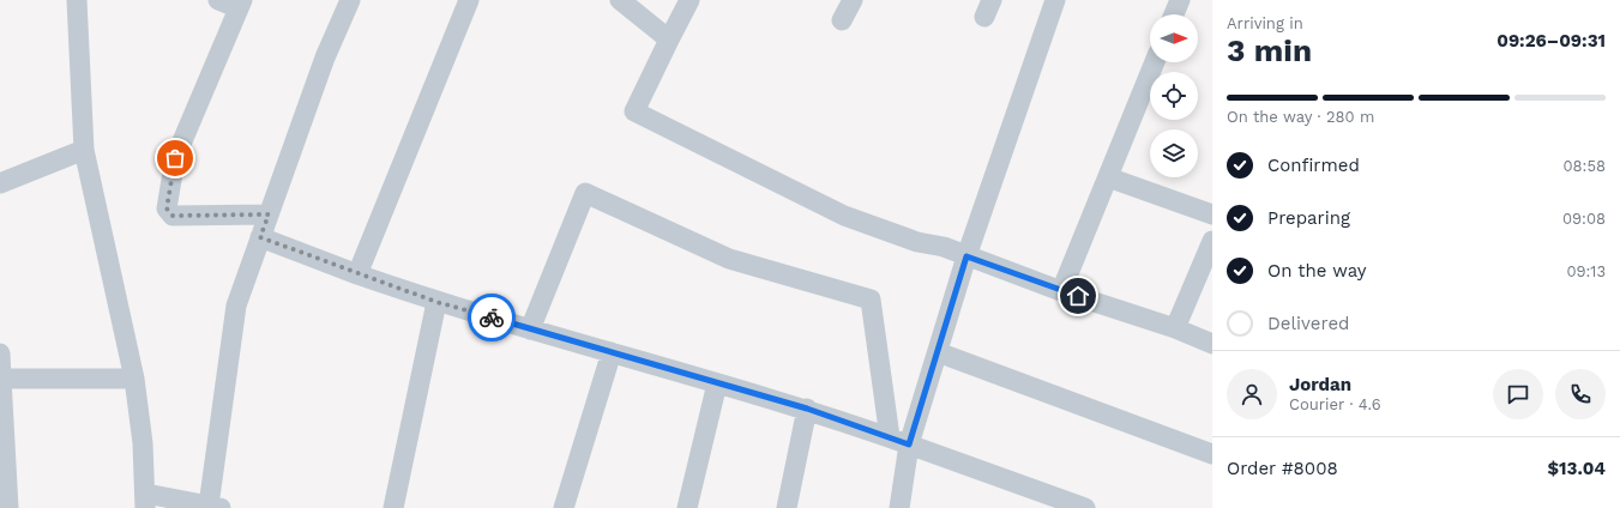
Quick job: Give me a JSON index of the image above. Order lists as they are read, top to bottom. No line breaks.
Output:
{"north":"right","page":{"heading":["3 min","Arriving in","09:26–09:31"],"panel":["Jordan","Courier · 4.6","Order #8008","$13.04"],"bar":"On the way · 280 m","list":[["Confirmed","08:58"],["Preparing","09:08"],["On the way","09:13"],"Delivered"]}}
